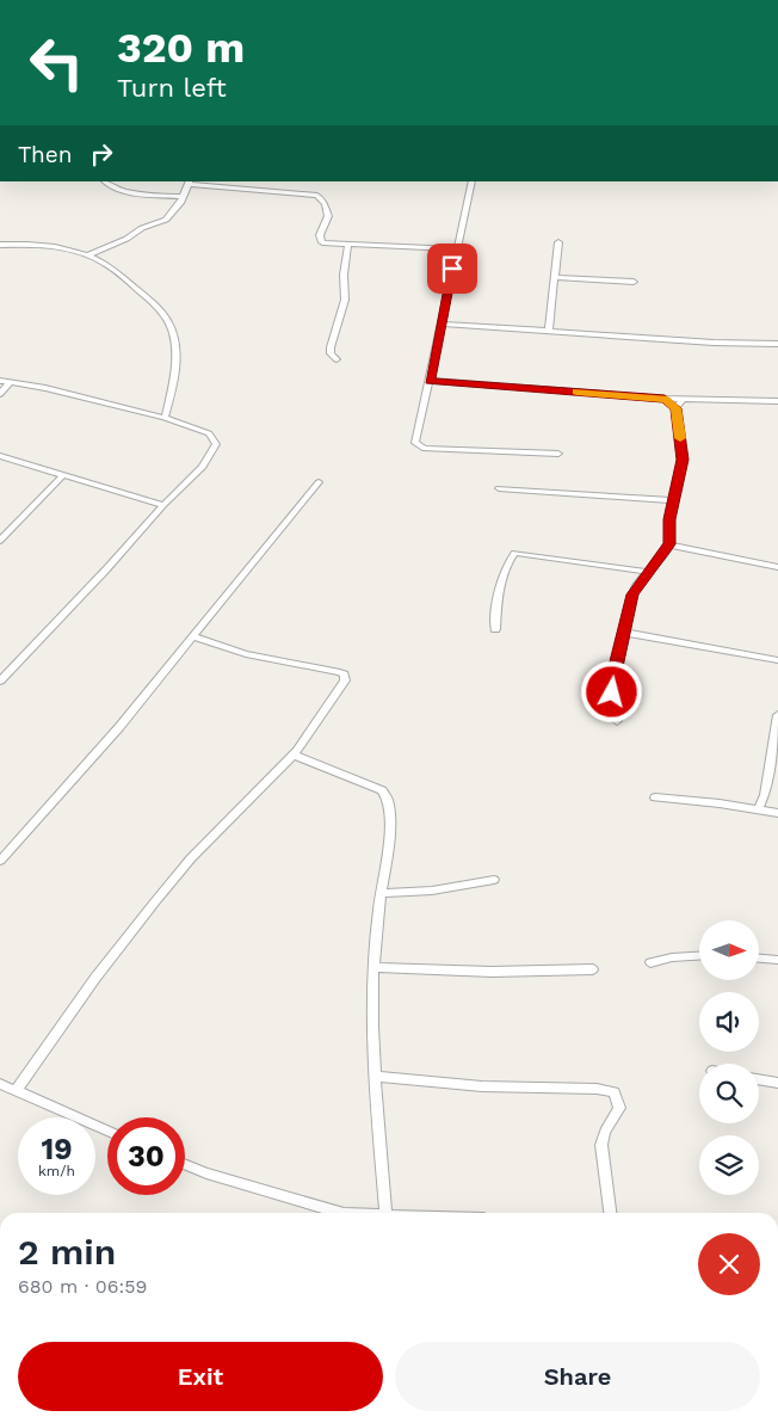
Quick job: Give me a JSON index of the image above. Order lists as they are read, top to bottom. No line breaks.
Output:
{"north":"right","page":{"turn":["320 m","Turn left"],"then":"Then","speed":"19 km/h","limit":"30","heading":["2 min","680 m · 06:59"],"buttons":["Exit","Share"]}}
